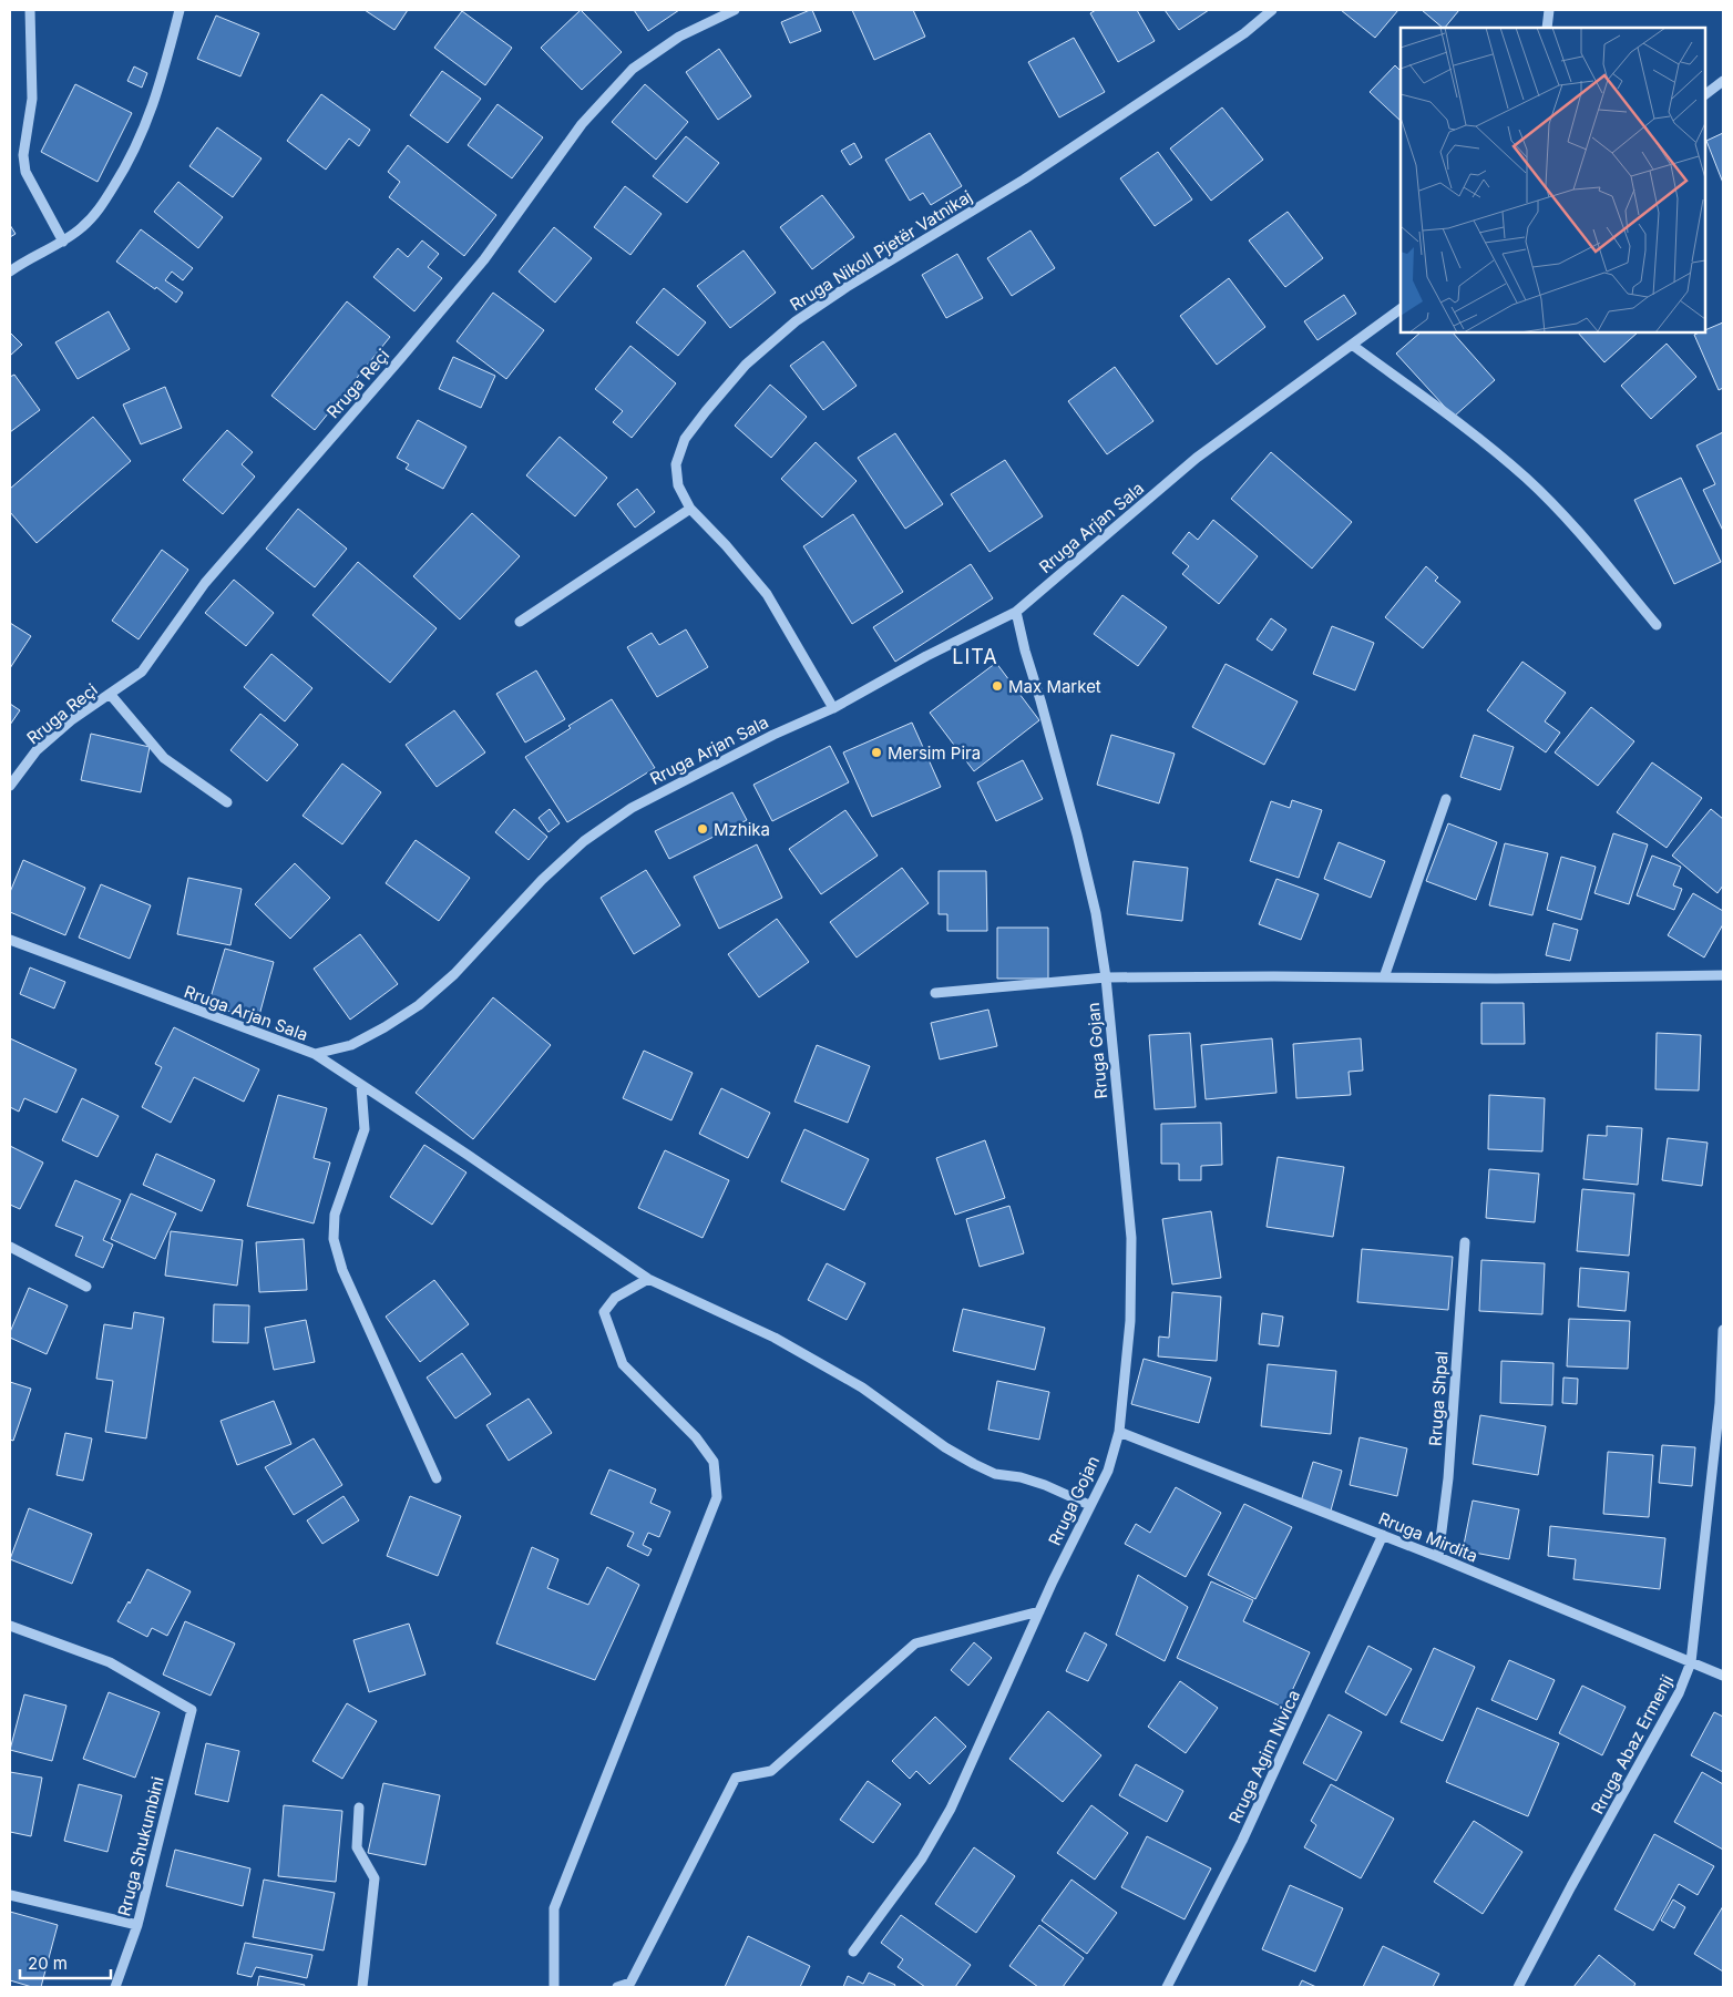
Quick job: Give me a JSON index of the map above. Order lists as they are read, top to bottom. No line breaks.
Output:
{"streets":{"street":["Rruga Nikoll Pjetër Vatnikaj","Rruga Reçi","Rruga Arjan Sala","Rruga Gojan","Rruga Shpal","Rruga Mirdita","Rruga Abaz Ermenji","Rruga Agim Nivica","Rruga Shukumbini"]},"crossings":[["Rruga Nikoll Pjetër Vatnikaj","Rruga Arjan Sala"],["Rruga Arjan Sala","Rruga Gojan"],["Rruga Gojan","Rruga Mirdita"],["Rruga Shpal","Rruga Mirdita"],["Rruga Mirdita","Rruga Abaz Ermenji"],["Rruga Mirdita","Rruga Agim Nivica"]],"districts":["LITA"],"places":["Max Market","Mersim Pira","Mzhika"],"scale_bar":"20 m"}
